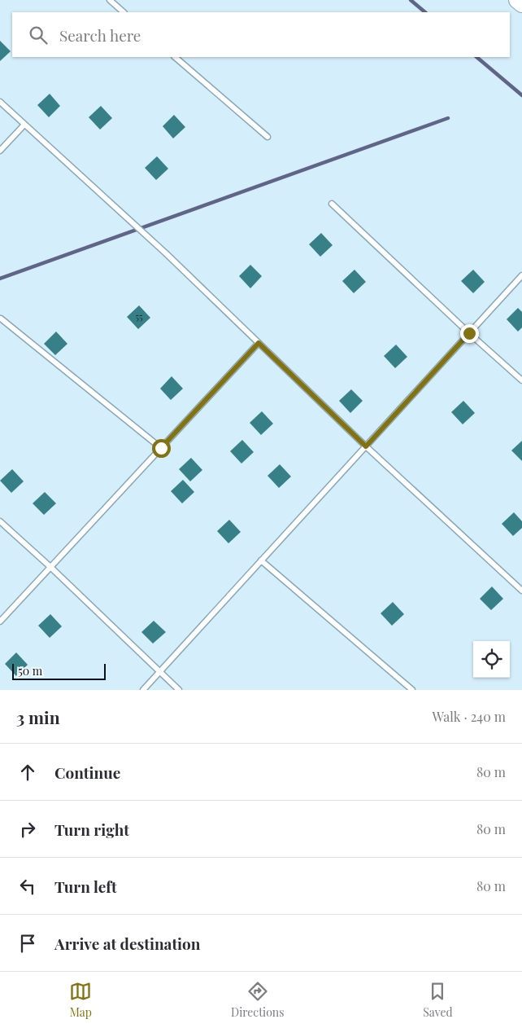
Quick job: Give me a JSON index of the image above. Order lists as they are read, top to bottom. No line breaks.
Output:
{"house_numbers":["55"],"scale_bar":"50 m","page":{"search":"Search here","scale":"50 m","heading":["3 min","Walk · 240 m"],"list":[["Continue","80 m"],["Turn right","80 m"],["Turn left","80 m"],"Arrive at destination"],"nav":["Map","Directions","Saved"]}}
